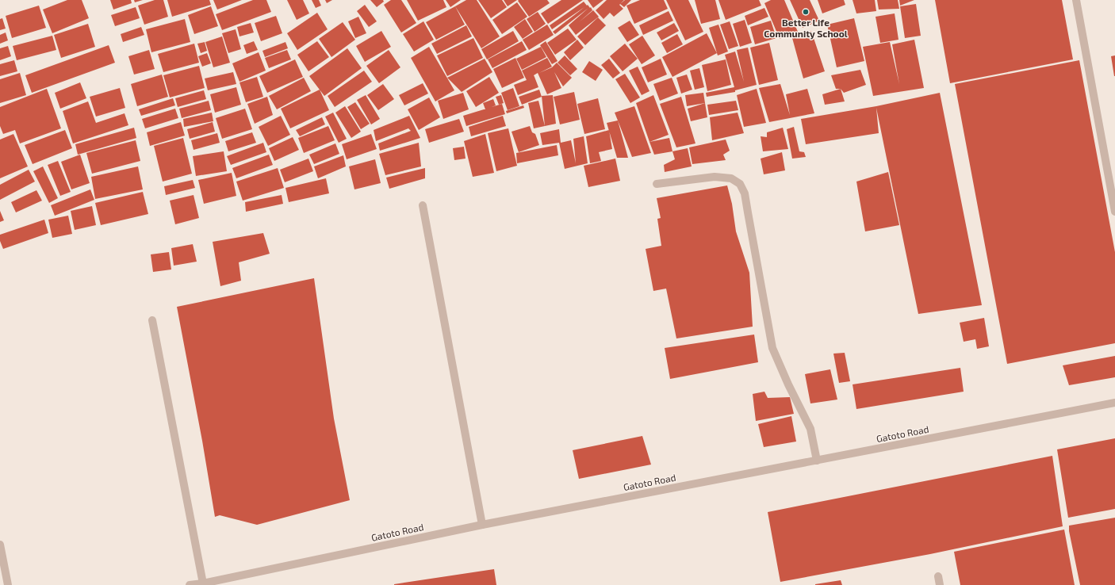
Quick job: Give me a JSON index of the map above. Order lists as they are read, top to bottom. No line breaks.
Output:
{"streets":{"street":["Gatoto Road"]},"places":["Better Life Community School"]}
